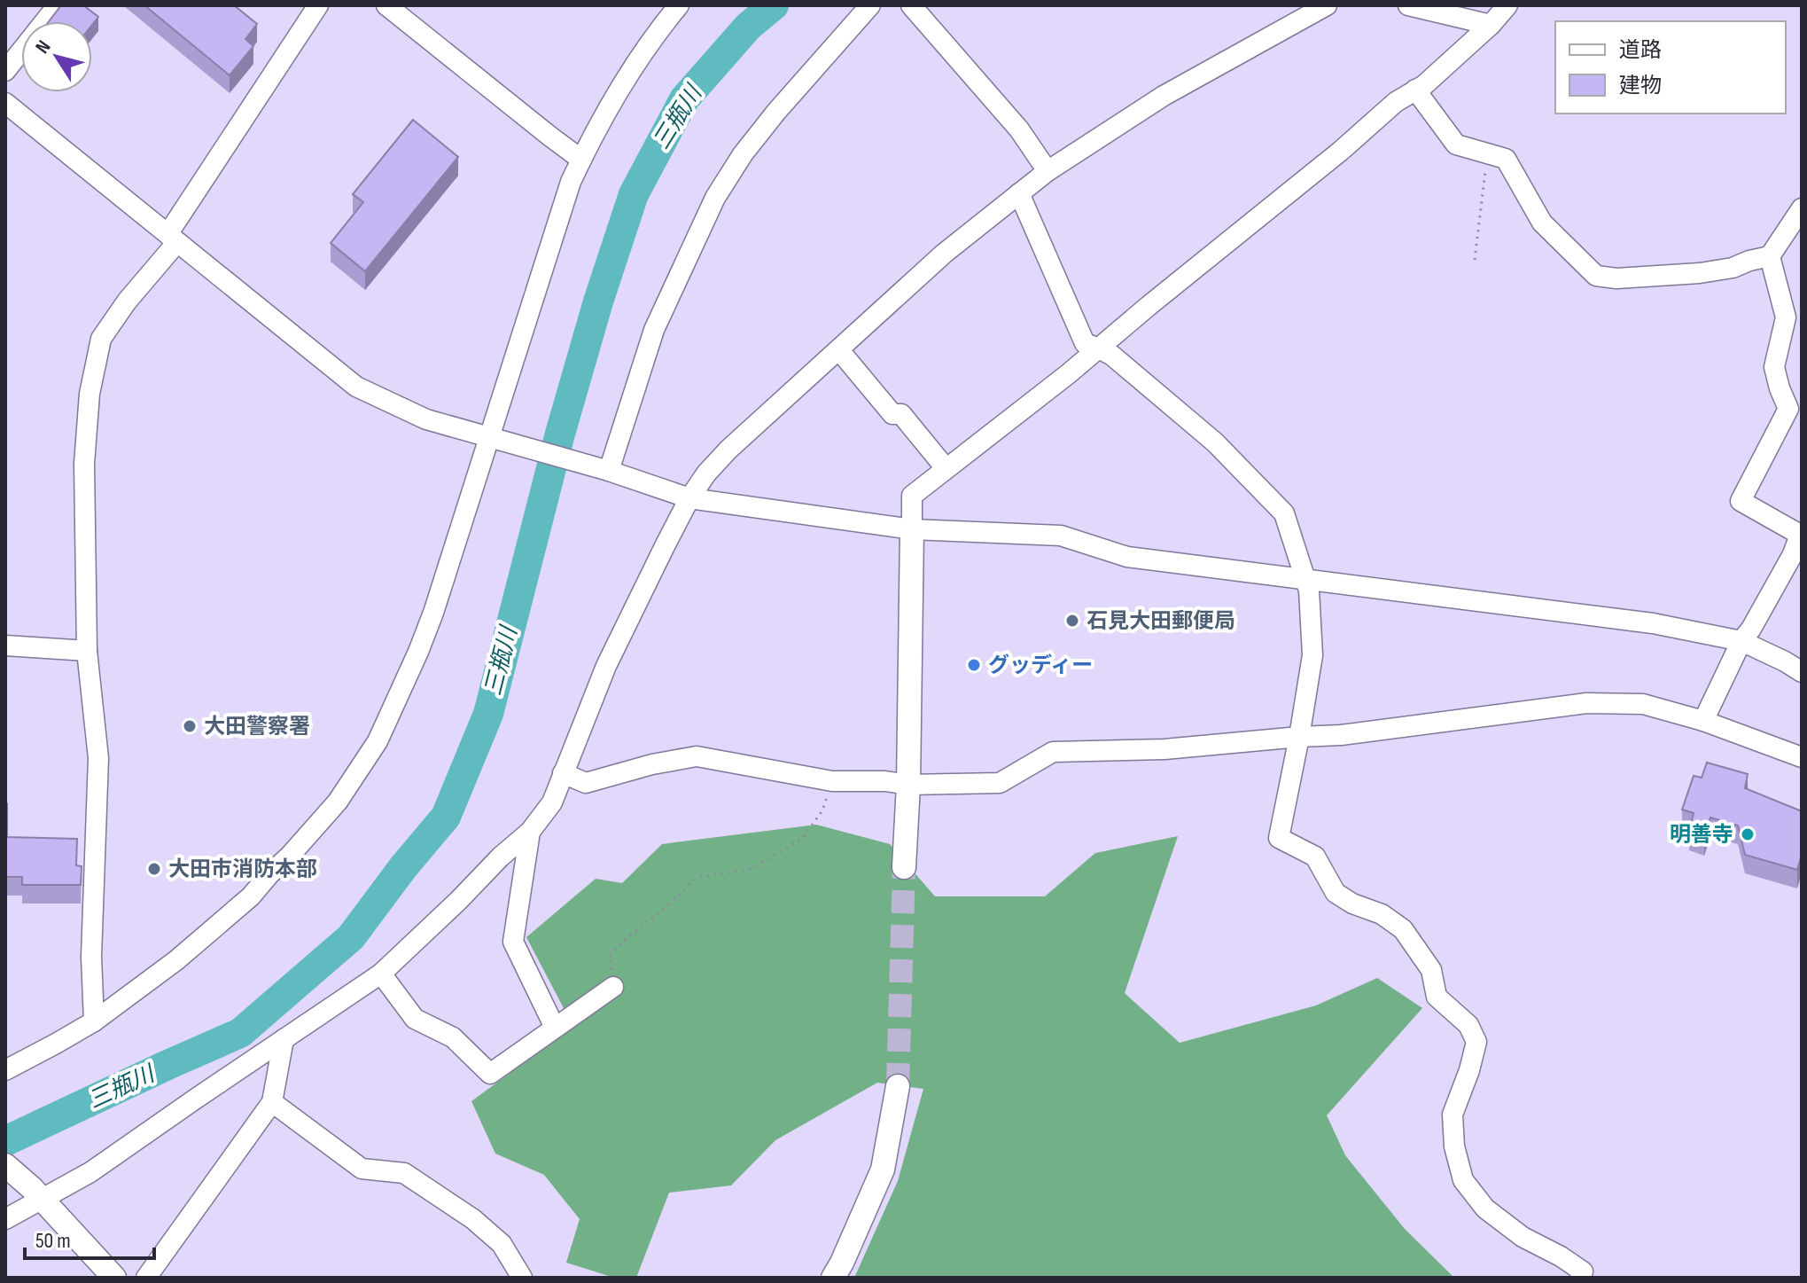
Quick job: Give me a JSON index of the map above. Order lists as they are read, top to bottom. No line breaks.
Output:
{"water":["三瓶川"],"places":["石見大田郵便局","グッディー","大田警察署","明善寺","大田市消防本部"],"legend":["道路","建物"],"scale_bar":"50 m","north":"top left"}
